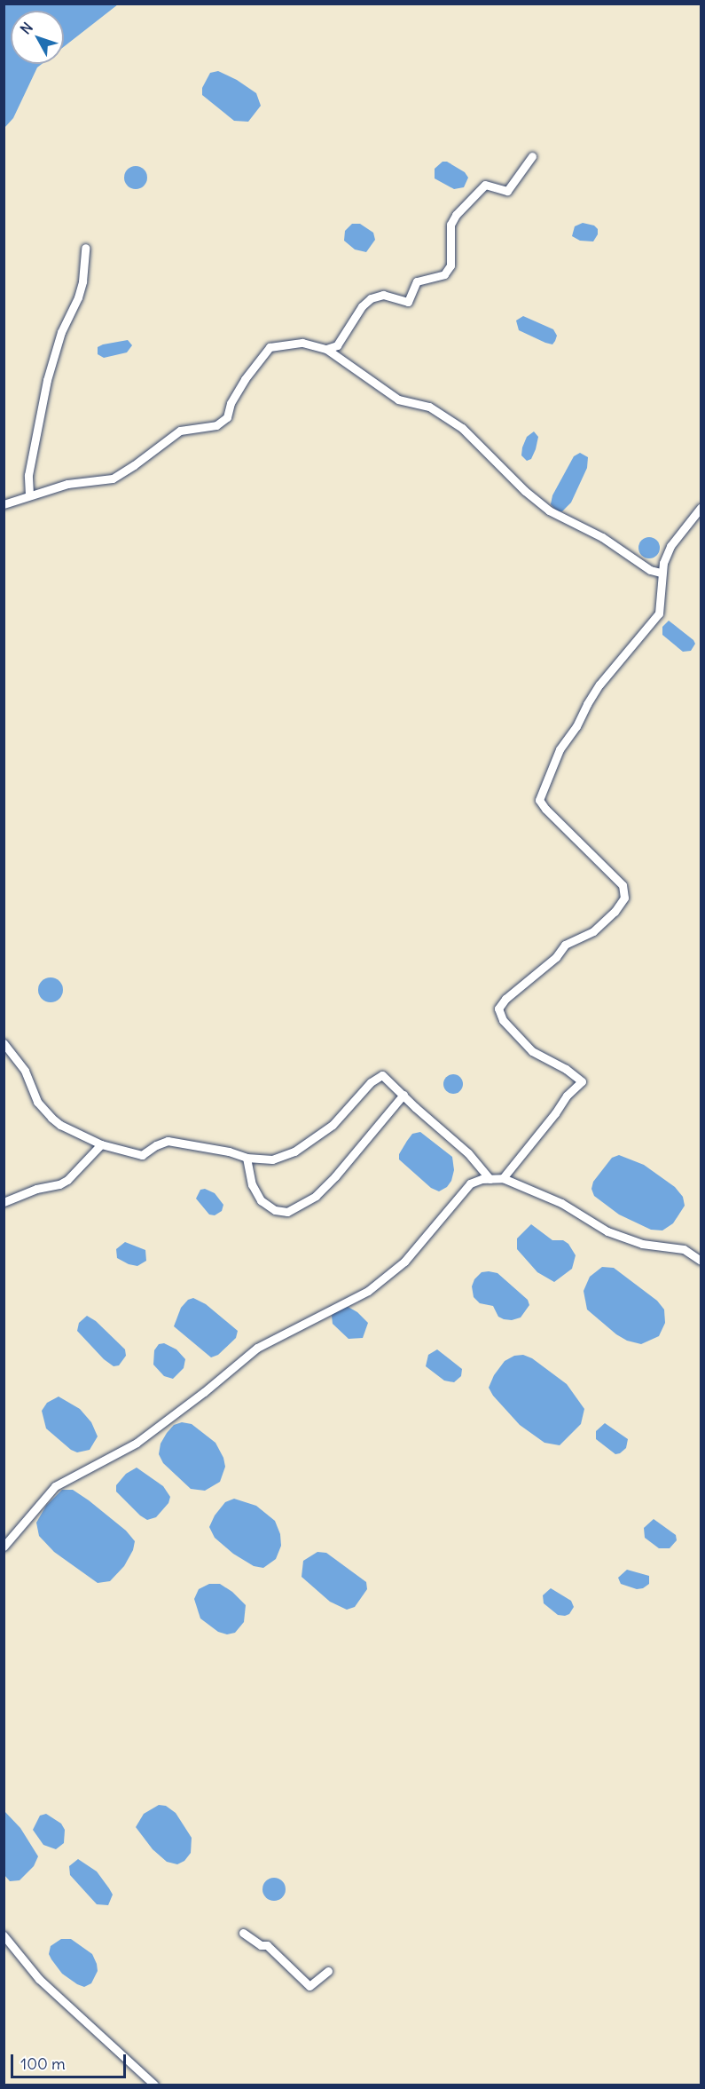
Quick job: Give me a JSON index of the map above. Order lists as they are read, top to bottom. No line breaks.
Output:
{"scale_bar":"100 m","north":"top left"}
